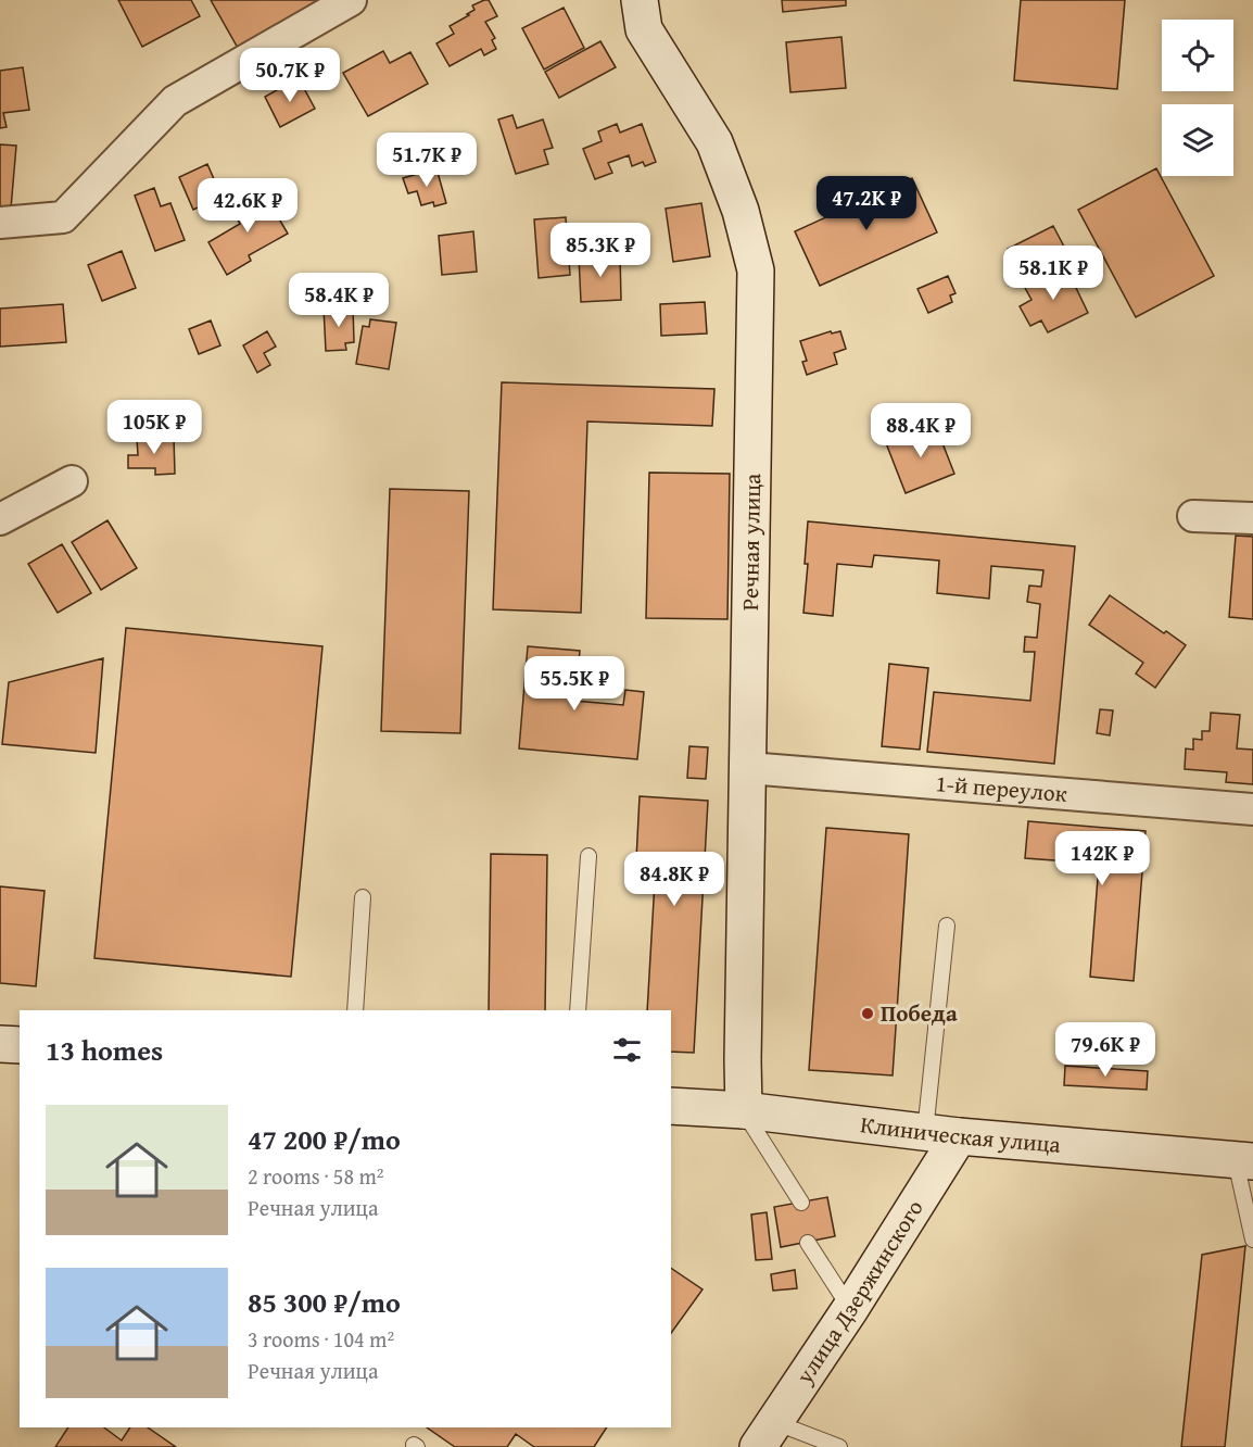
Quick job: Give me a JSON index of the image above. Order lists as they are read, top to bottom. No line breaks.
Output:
{"streets":{"street":["Речная улица","1-й переулок","Клиническая улица","улица Дзержинского"]},"crossings":[["Речная улица","1-й переулок"],["Речная улица","Клиническая улица"],["Клиническая улица","улица Дзержинского"]],"places":["Победа"],"page":{"price":["50.7K ₽","51.7K ₽","47.2K ₽","42.6K ₽","85.3K ₽","58.1K ₽","58.4K ₽","105K ₽","88.4K ₽","55.5K ₽","142K ₽","84.8K ₽","79.6K ₽"],"heading":"13 homes","list":[{"name":"47 200 ₽/mo","note":"2 rooms · 58 m² · Речная улица"},{"name":"85 300 ₽/mo","note":"3 rooms · 104 m² · Речная улица"}]}}
